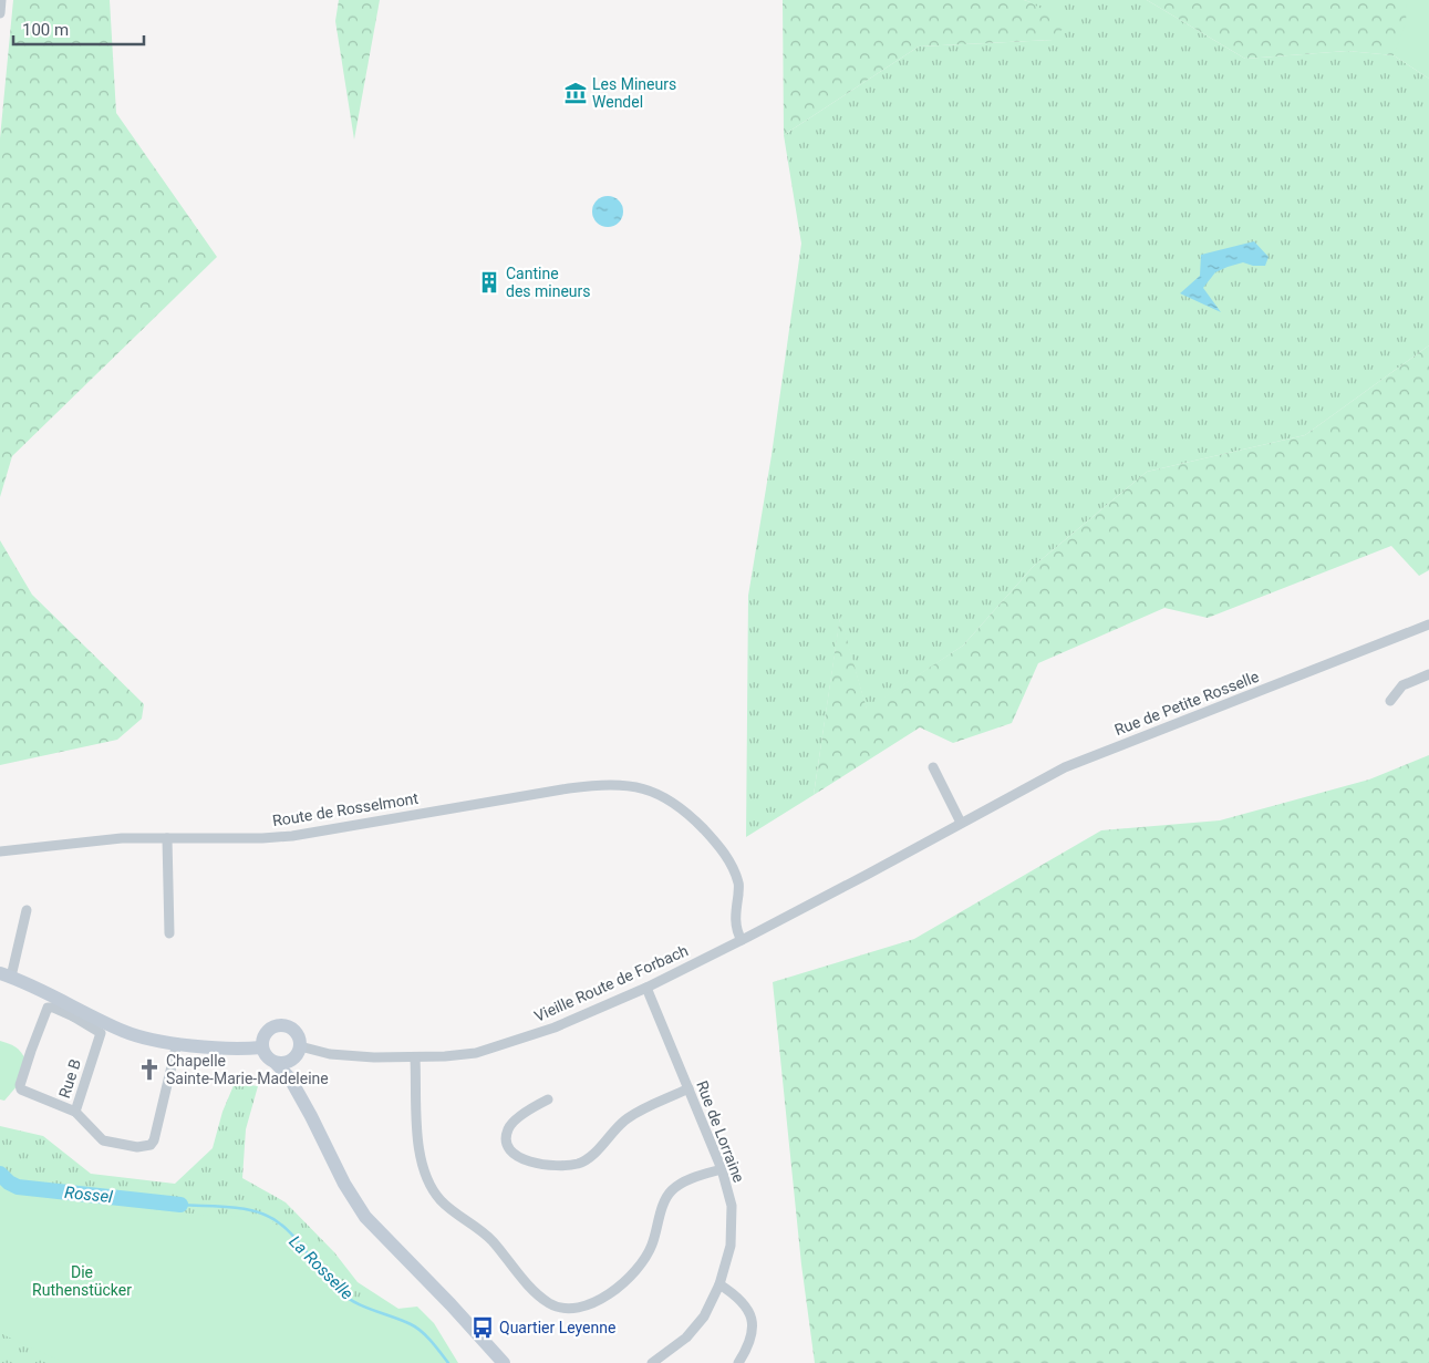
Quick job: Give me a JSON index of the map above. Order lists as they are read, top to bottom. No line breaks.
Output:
{"streets":{"street":["Rue de Petite Rosselle","Route de Rosselmont","Vieille Route de Forbach","Rue B","Rue de Lorraine"]},"crossings":[["Rue de Petite Rosselle","Vieille Route de Forbach"],["Route de Rosselmont","Vieille Route de Forbach"],["Vieille Route de Forbach","Rue de Lorraine"]],"water":["Rossel","La Rosselle"],"parks":["Die Ruthenstücker"],"places":{"museum":["Les Mineurs Wendel"],"building":["Cantine des mineurs"],"church":["Chapelle Sainte-Marie-Madeleine"],"bus stop":["Quartier Leyenne"]},"scale_bar":"100 m"}
